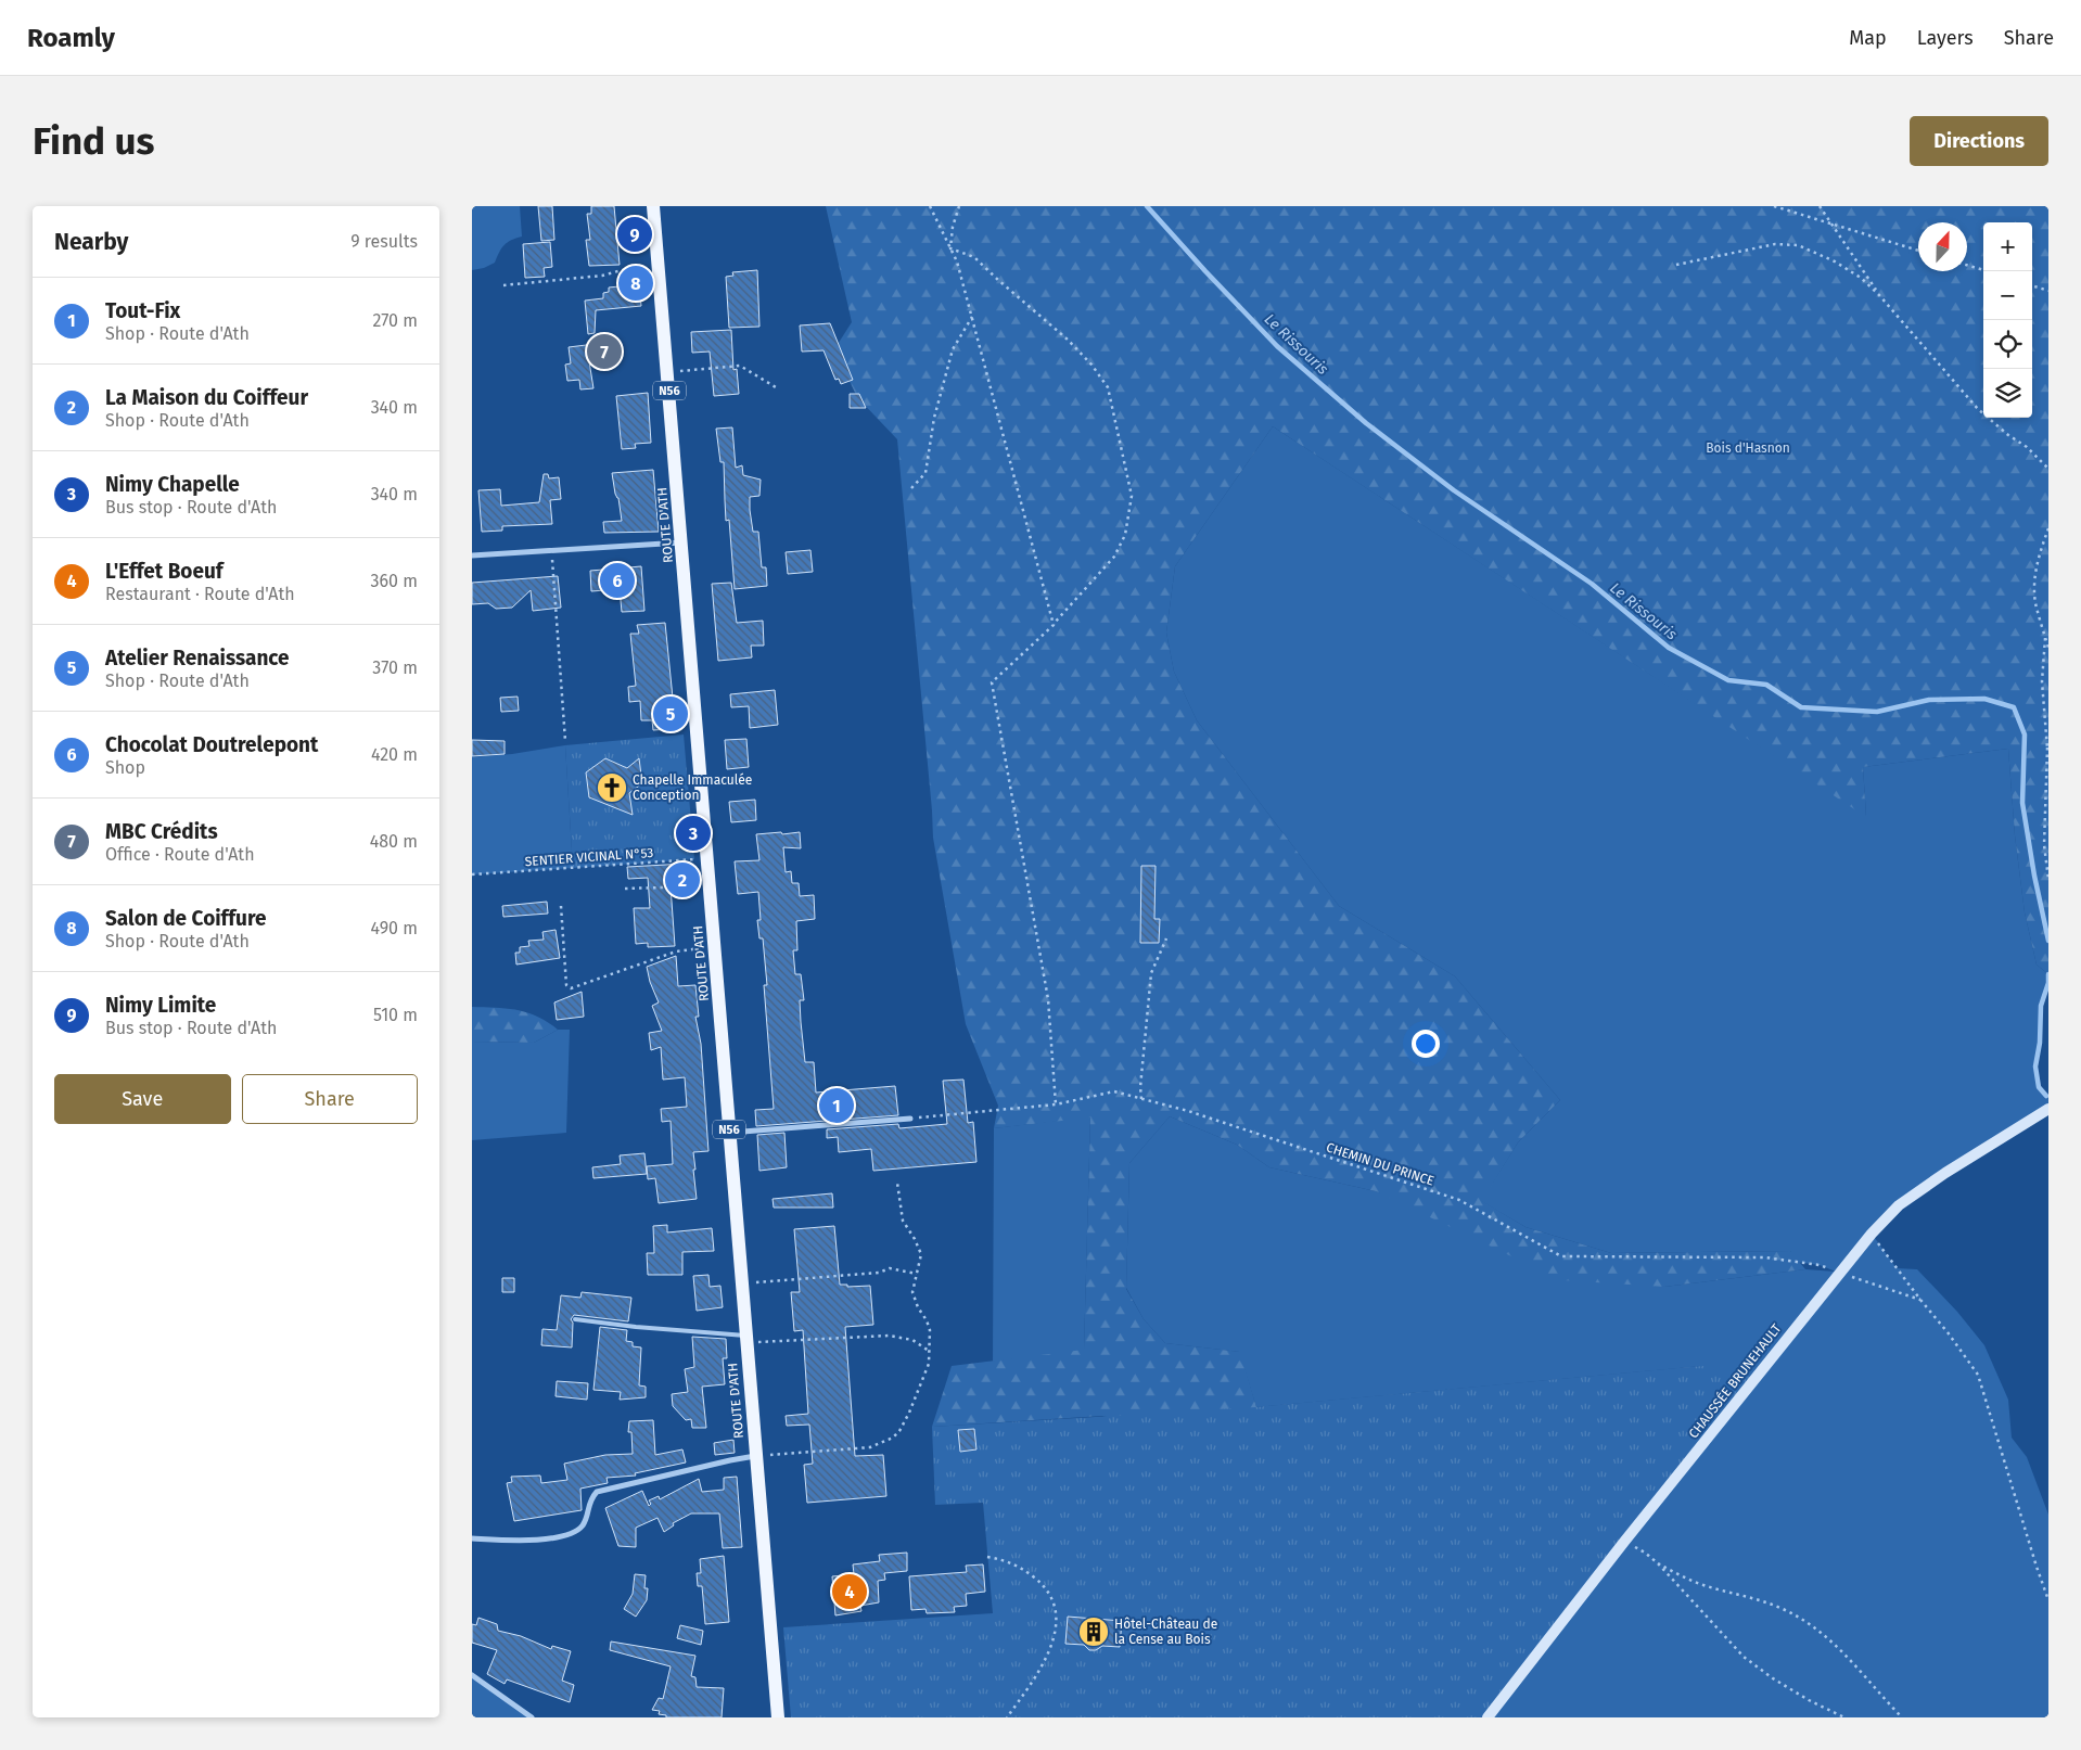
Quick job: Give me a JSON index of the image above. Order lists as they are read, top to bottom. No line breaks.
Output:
{"streets":{"main road":["N56","ROUTE D'ATH","CHAUSSÉE BRUNEHAULT"],"path":["SENTIER VICINAL N°53","CHEMIN DU PRINCE"]},"crossings":[["ROUTE D'ATH","SENTIER VICINAL N°53"],["CHEMIN DU PRINCE","CHAUSSÉE BRUNEHAULT"]],"water":["Le Rissouris"],"parks":["Bois d'Hasnon"],"places":{"church":["Chapelle Immaculée Conception"],"building":["Hôtel-Château de la Cense au Bois"]},"north":"top","page":{"header":"Roamly","nav":["Map","Layers","Share"],"buttons":["Directions",["Save","Share"]],"title":"Find us","heading":["Nearby","9 results"],"pins":["9","8","7","6","5","3","2","1","4"],"map_buttons":["+","−"],"list":[{"mark":"1","name":"Tout-Fix","note":"Shop · Route d'Ath","value":"270 m"},{"mark":"2","name":"La Maison du Coiffeur","note":"Shop · Route d'Ath","value":"340 m"},{"mark":"3","name":"Nimy Chapelle","note":"Bus stop · Route d'Ath","value":"340 m"},{"mark":"4","name":"L'Effet Boeuf","note":"Restaurant · Route d'Ath","value":"360 m"},{"mark":"5","name":"Atelier Renaissance","note":"Shop · Route d'Ath","value":"370 m"},{"mark":"6","name":"Chocolat Doutrelepont","note":"Shop","value":"420 m"},{"mark":"7","name":"MBC Crédits","note":"Office · Route d'Ath","value":"480 m"},{"mark":"8","name":"Salon de Coiffure","note":"Shop · Route d'Ath","value":"490 m"},{"mark":"9","name":"Nimy Limite","note":"Bus stop · Route d'Ath","value":"510 m"}]}}
